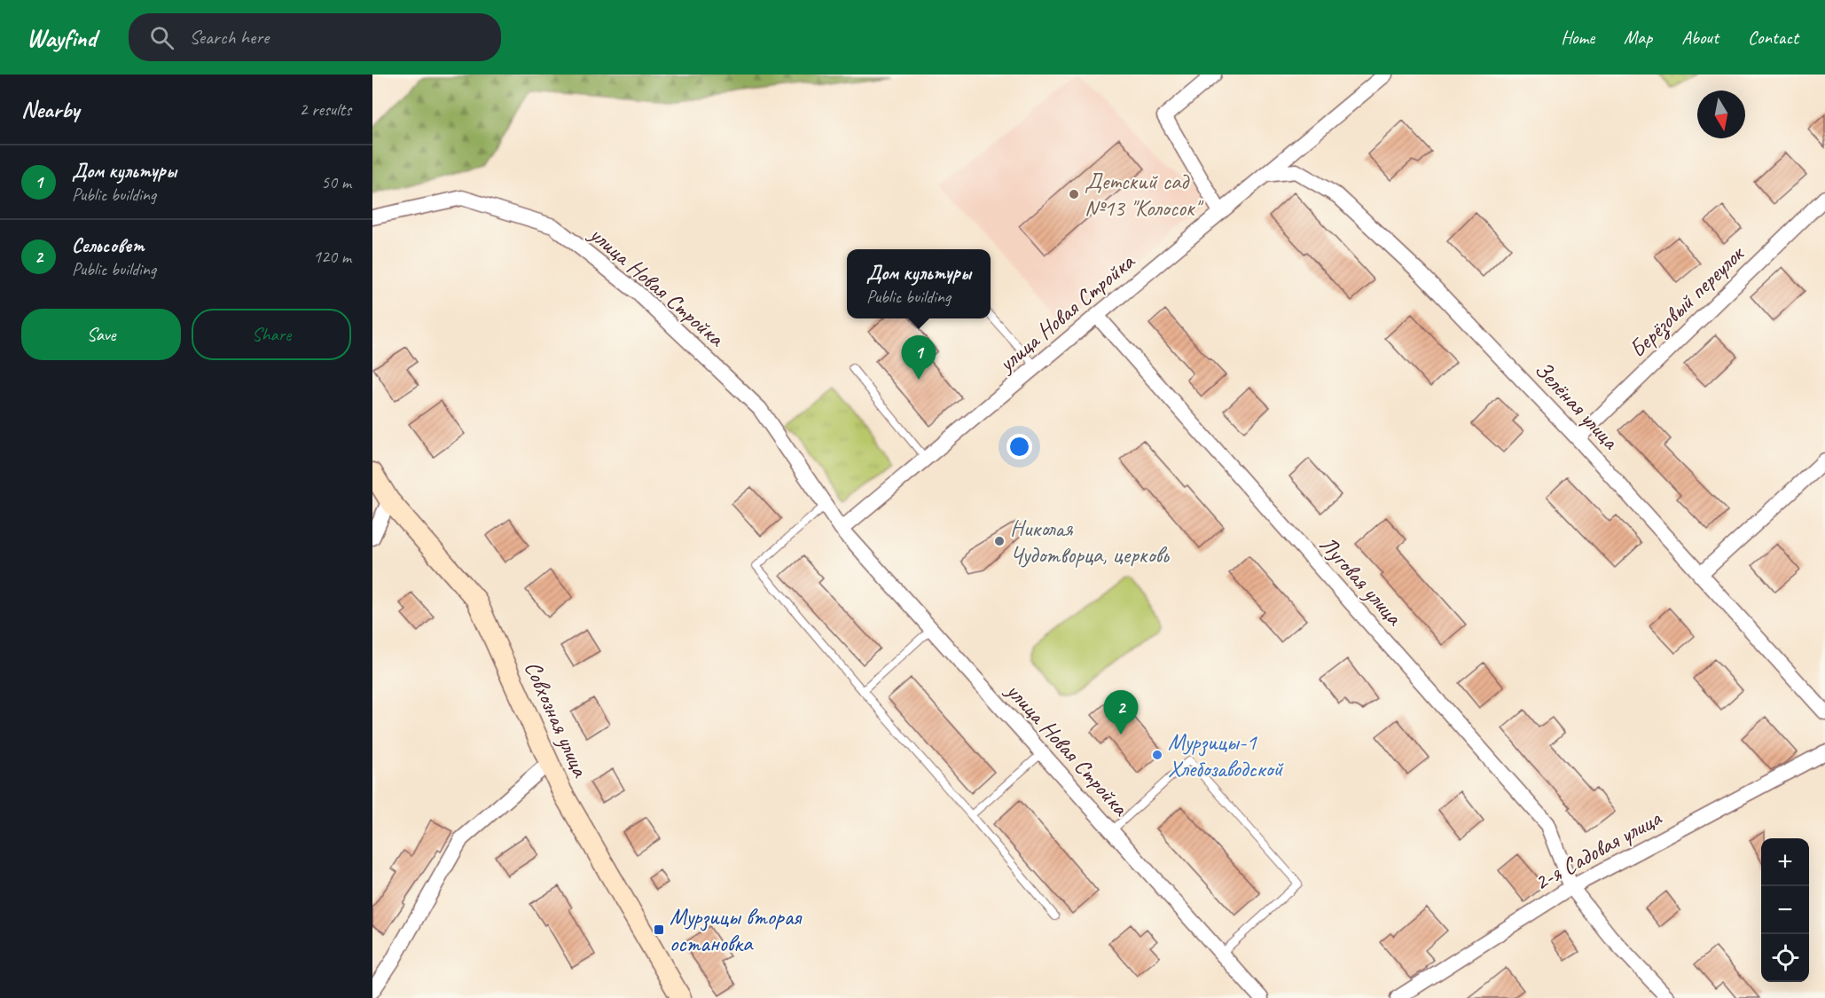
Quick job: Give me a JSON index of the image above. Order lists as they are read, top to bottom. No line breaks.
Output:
{"streets":{"street":["улица Новая Стройка","Берёзовый переулок","Зелёная улица","Луговая улица","Совхозная улица","2-я Садовая улица"]},"crossings":[["улица Новая Стройка","Зелёная улица"],["улица Новая Стройка","Луговая улица"],["Берёзовый переулок","Зелёная улица"],["Луговая улица","2-я Садовая улица"]],"places":{"other":["Детский сад №13 \"Колосок\"","Николая Чудотворца, церковь","Мурзицы-1 Хлебозаводской"],"transit":["Мурзицы вторая остановка"]},"north":"bottom","page":{"header":"Wayfind","search":"Search here","nav":["Home","Map","About","Contact"],"heading":["Nearby","2 results"],"list":[{"mark":"1","name":"Дом культуры","note":"Public building","value":"50 m"},{"mark":"2","name":"Сельсовет","note":"Public building","value":"120 m"}],"popup":["Дом культуры","Public building"],"buttons":["Save","Share"],"pins":["1","2"],"map_buttons":["+","−"]}}
